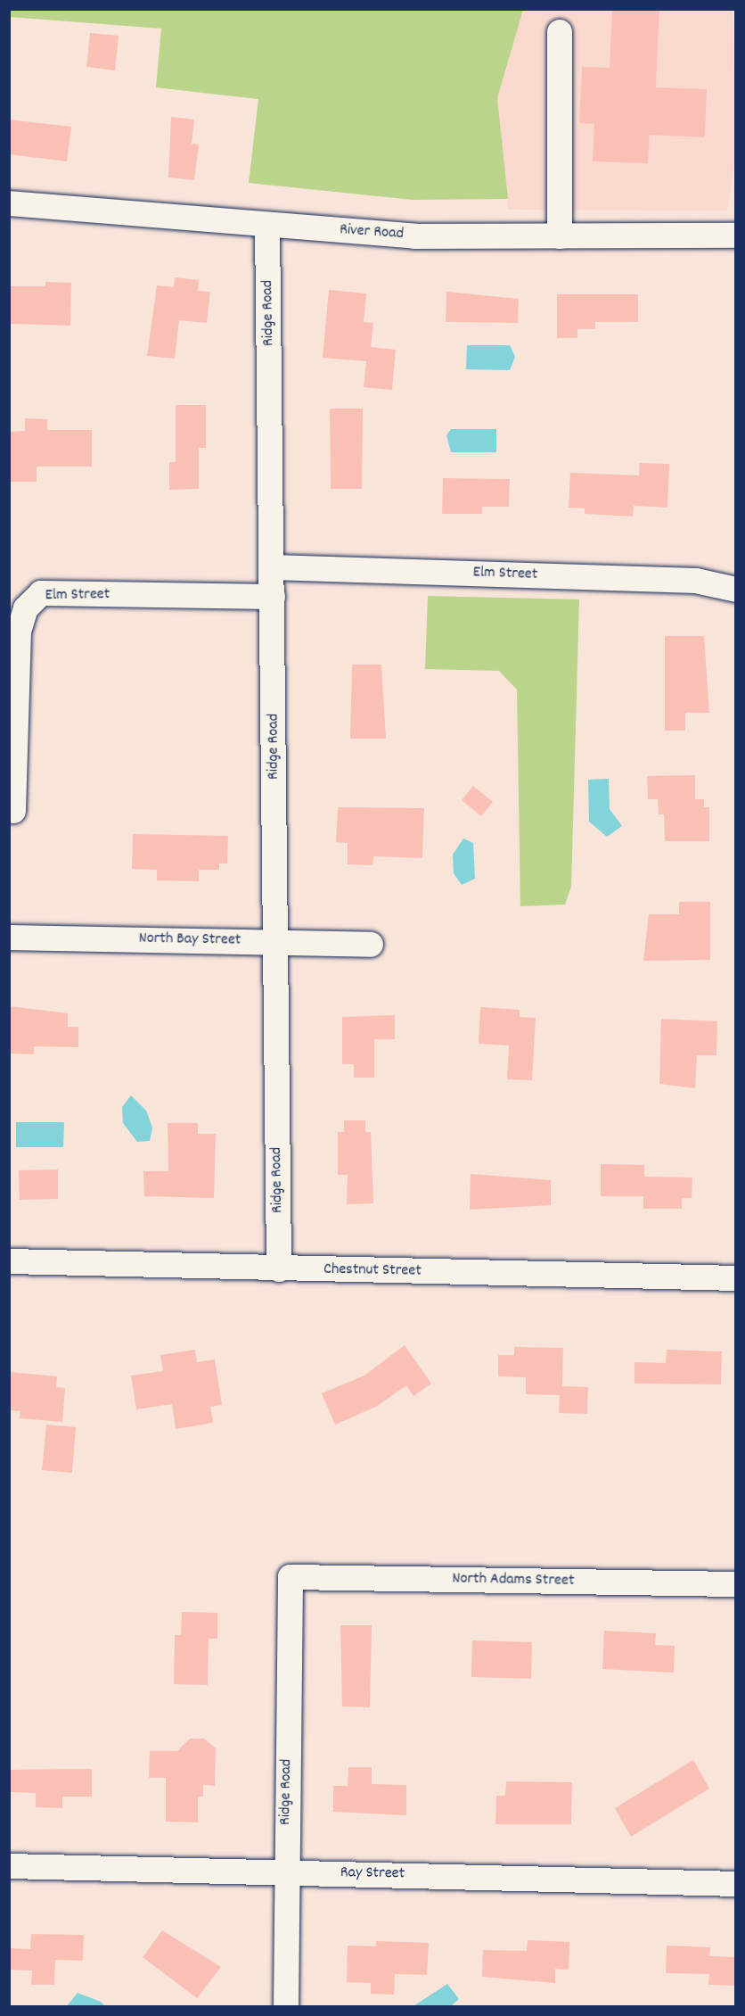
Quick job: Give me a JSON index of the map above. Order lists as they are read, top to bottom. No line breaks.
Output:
{"streets":{"street":["River Road","Ridge Road","Elm Street","North Bay Street","Chestnut Street","North Adams Street","Ray Street"]},"crossings":[["River Road","Ridge Road"],["Ridge Road","Elm Street"],["Ridge Road","North Bay Street"],["Ridge Road","Chestnut Street"],["Ridge Road","North Adams Street"],["Ridge Road","Ray Street"]]}
